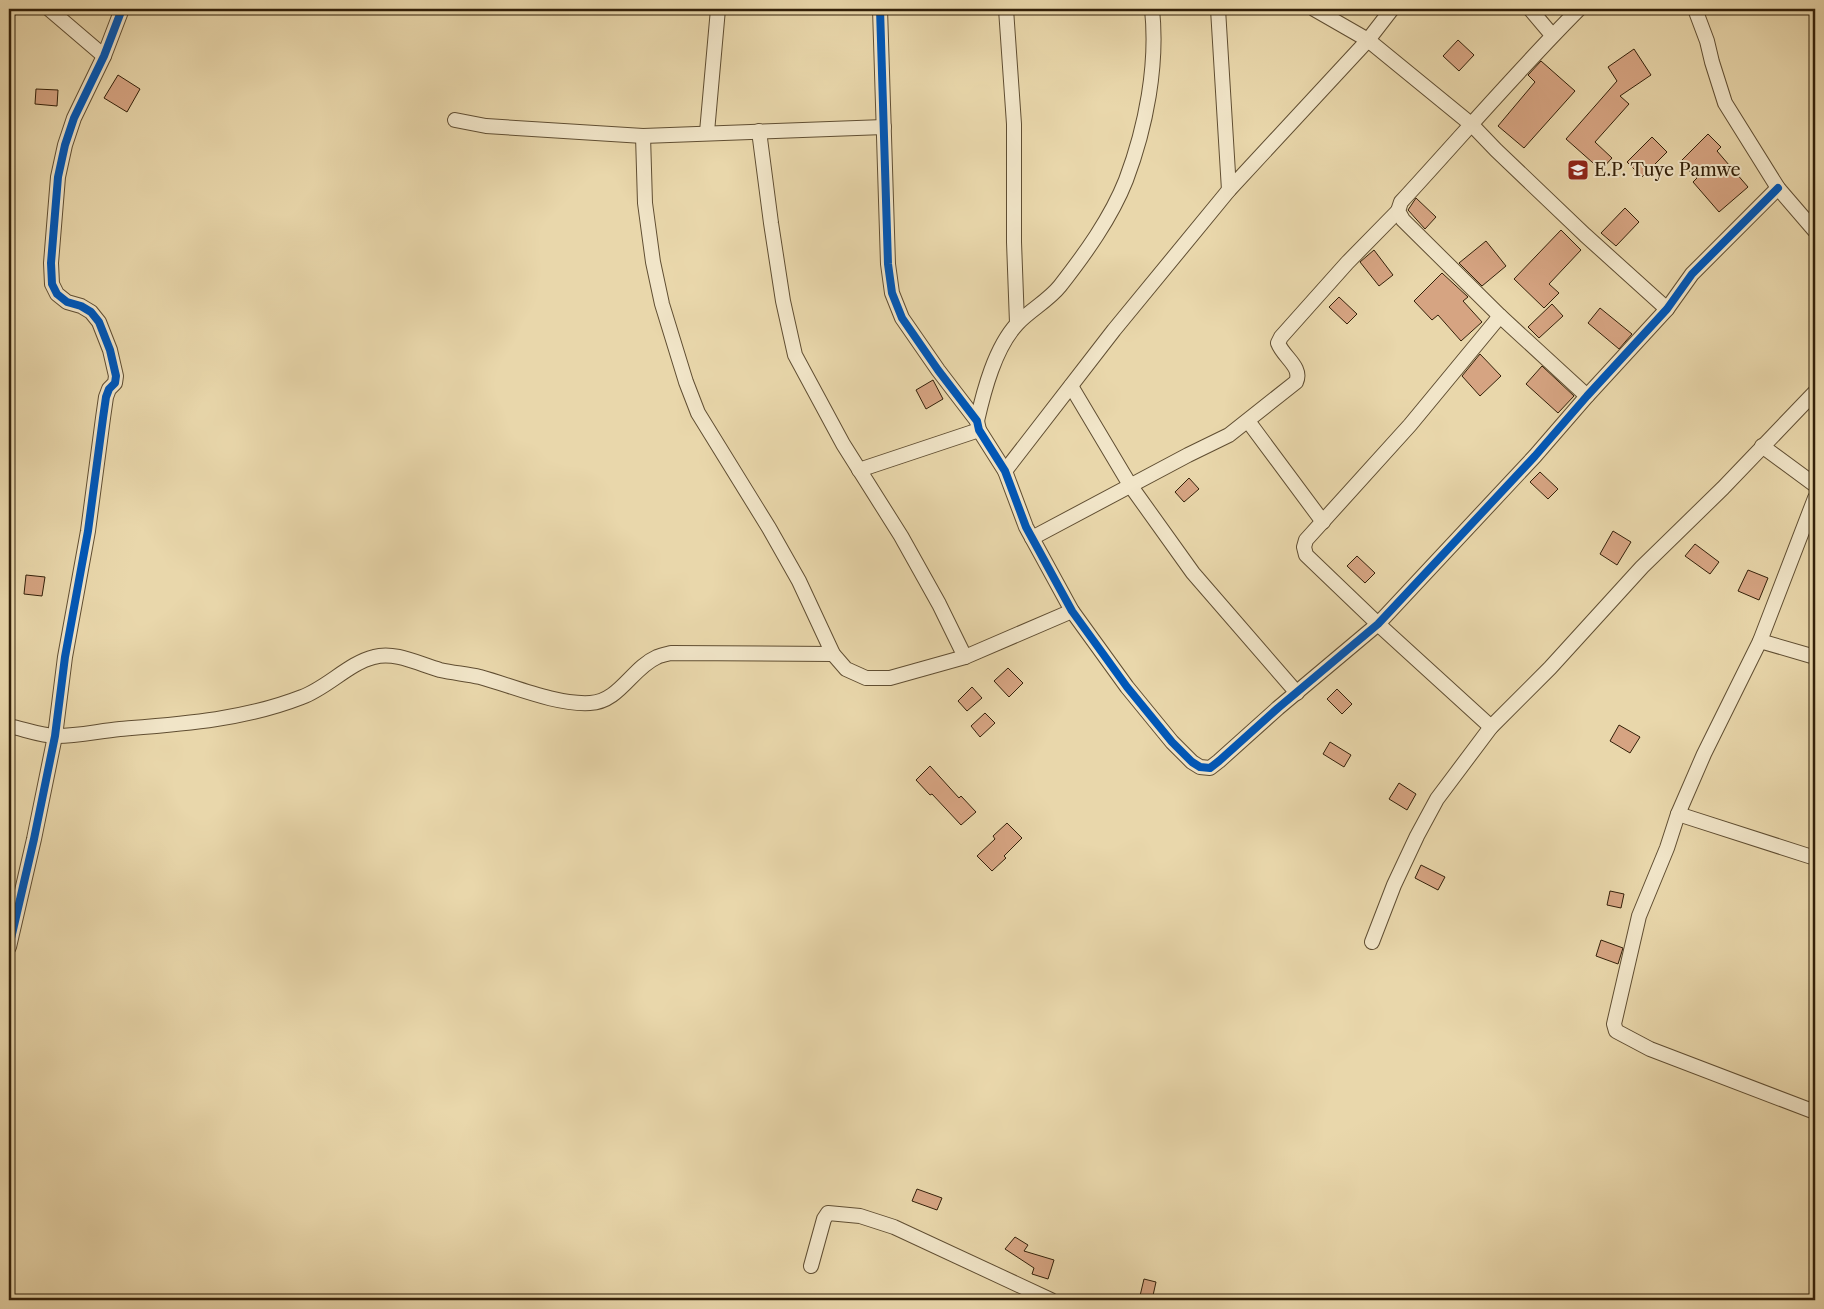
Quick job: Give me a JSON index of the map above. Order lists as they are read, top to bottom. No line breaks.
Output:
{"places":{"school or university":["E.P. Tuye Pamwe"]}}
